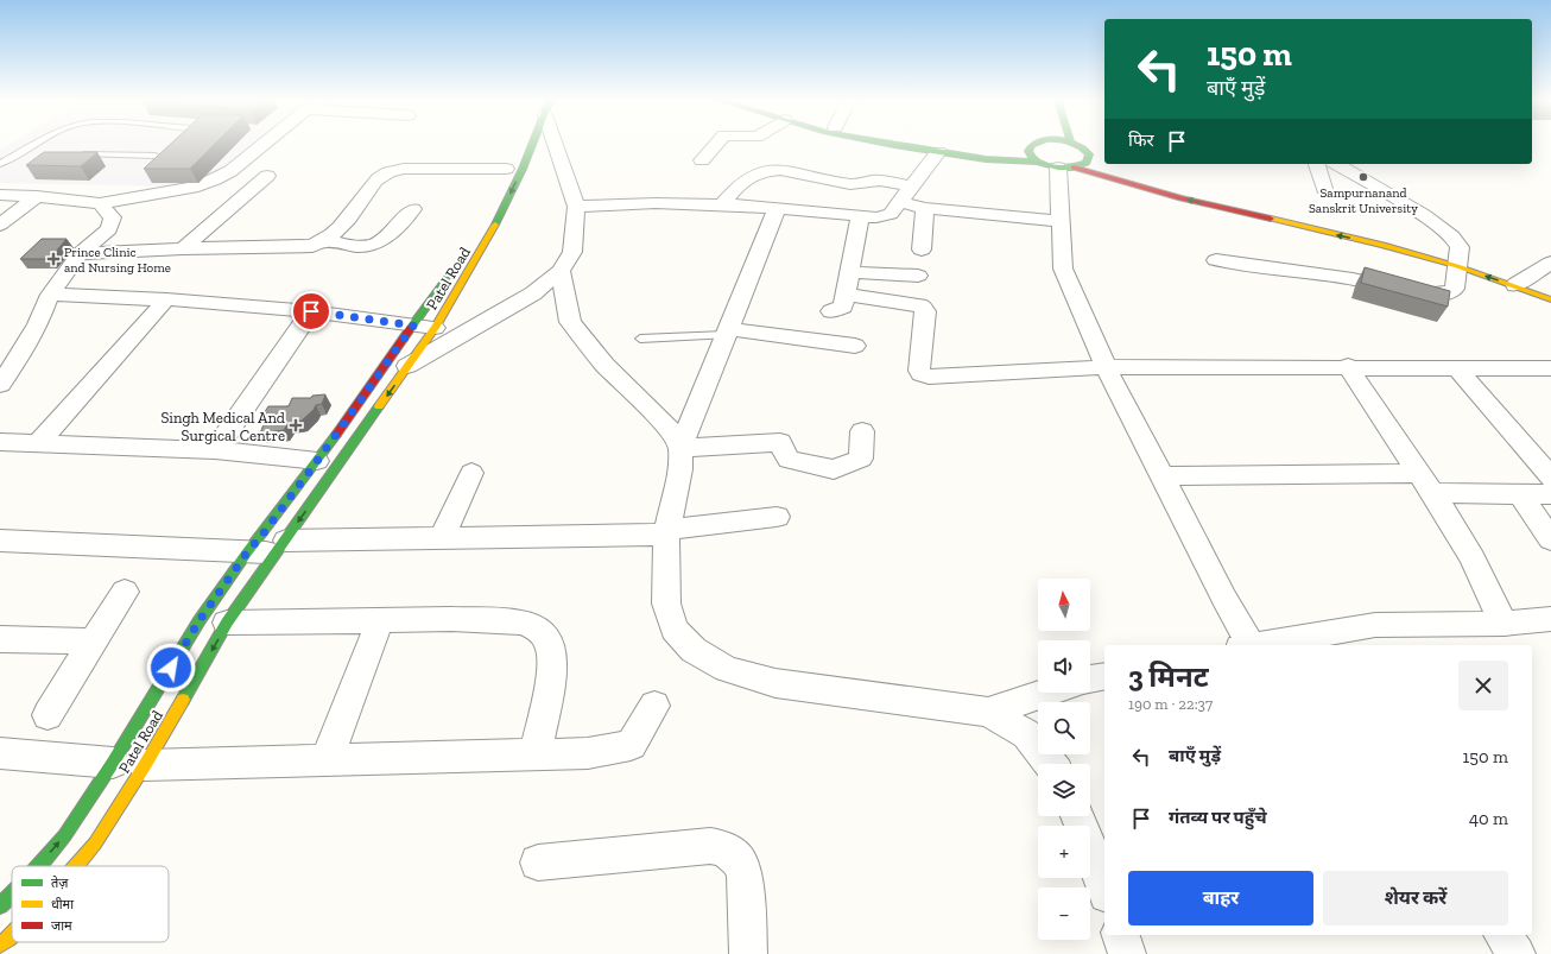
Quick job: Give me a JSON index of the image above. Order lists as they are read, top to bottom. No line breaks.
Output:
{"streets":{"street":["Patel Road"]},"places":{"other":["Sampurnanand Sanskrit University"],"health":["Prince Clinic and Nursing Home","Singh Medical And Surgical Centre"]},"legend":["तेज़","धीमा","जाम"],"north":"top","page":{"turn":["150 m","बाएँ मुड़ें"],"then":"फिर","map_buttons":["+","−"],"heading":["3 मिनट","190 m · 22:37"],"list":[{"name":"बाएँ मुड़ें","value":"150 m"},{"name":"गंतव्य पर पहुँचे","value":"40 m"}],"buttons":["बाहर","शेयर करें"]}}
